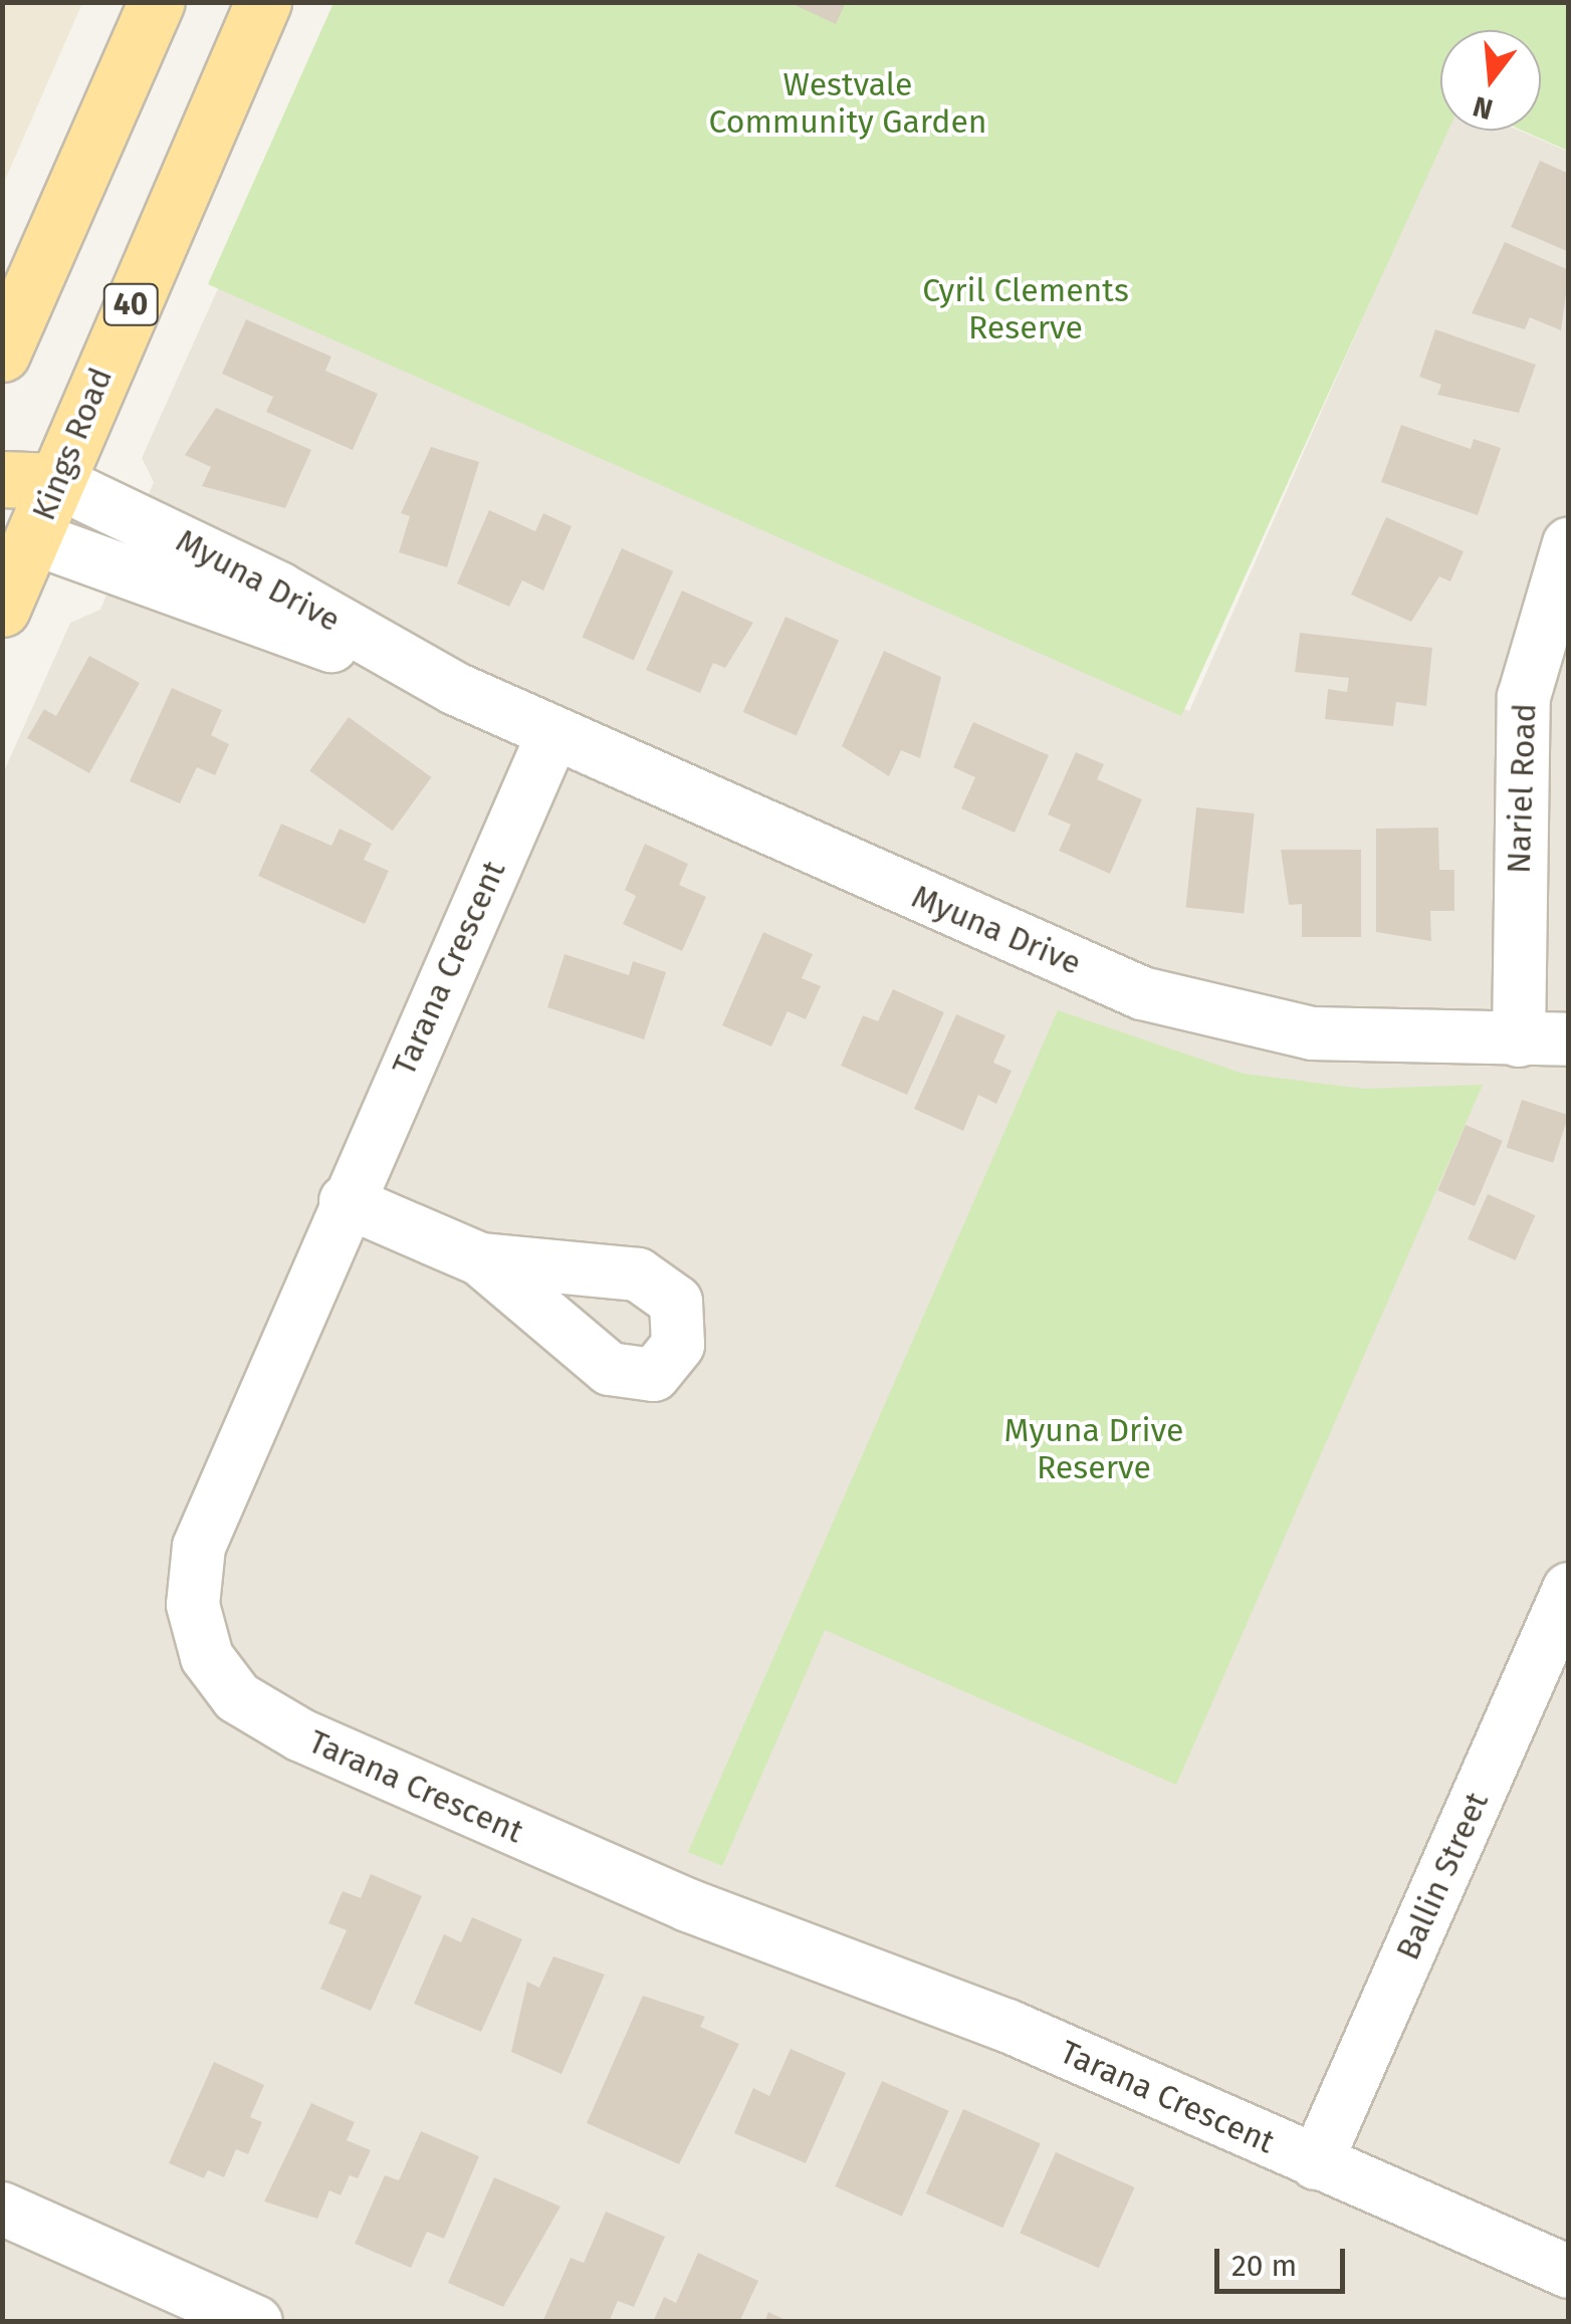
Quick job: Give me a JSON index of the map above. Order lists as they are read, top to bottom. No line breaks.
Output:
{"streets":{"main road":["40","Kings Road"],"street":["Myuna Drive","Nariel Road","Tarana Crescent","Ballin Street"]},"crossings":[["Kings Road","Myuna Drive"],["Myuna Drive","Nariel Road"],["Myuna Drive","Tarana Crescent"],["Tarana Crescent","Ballin Street"]],"parks":["Westvale Community Garden","Cyril Clements Reserve","Myuna Drive Reserve"],"scale_bar":"20 m","north":"bottom"}
